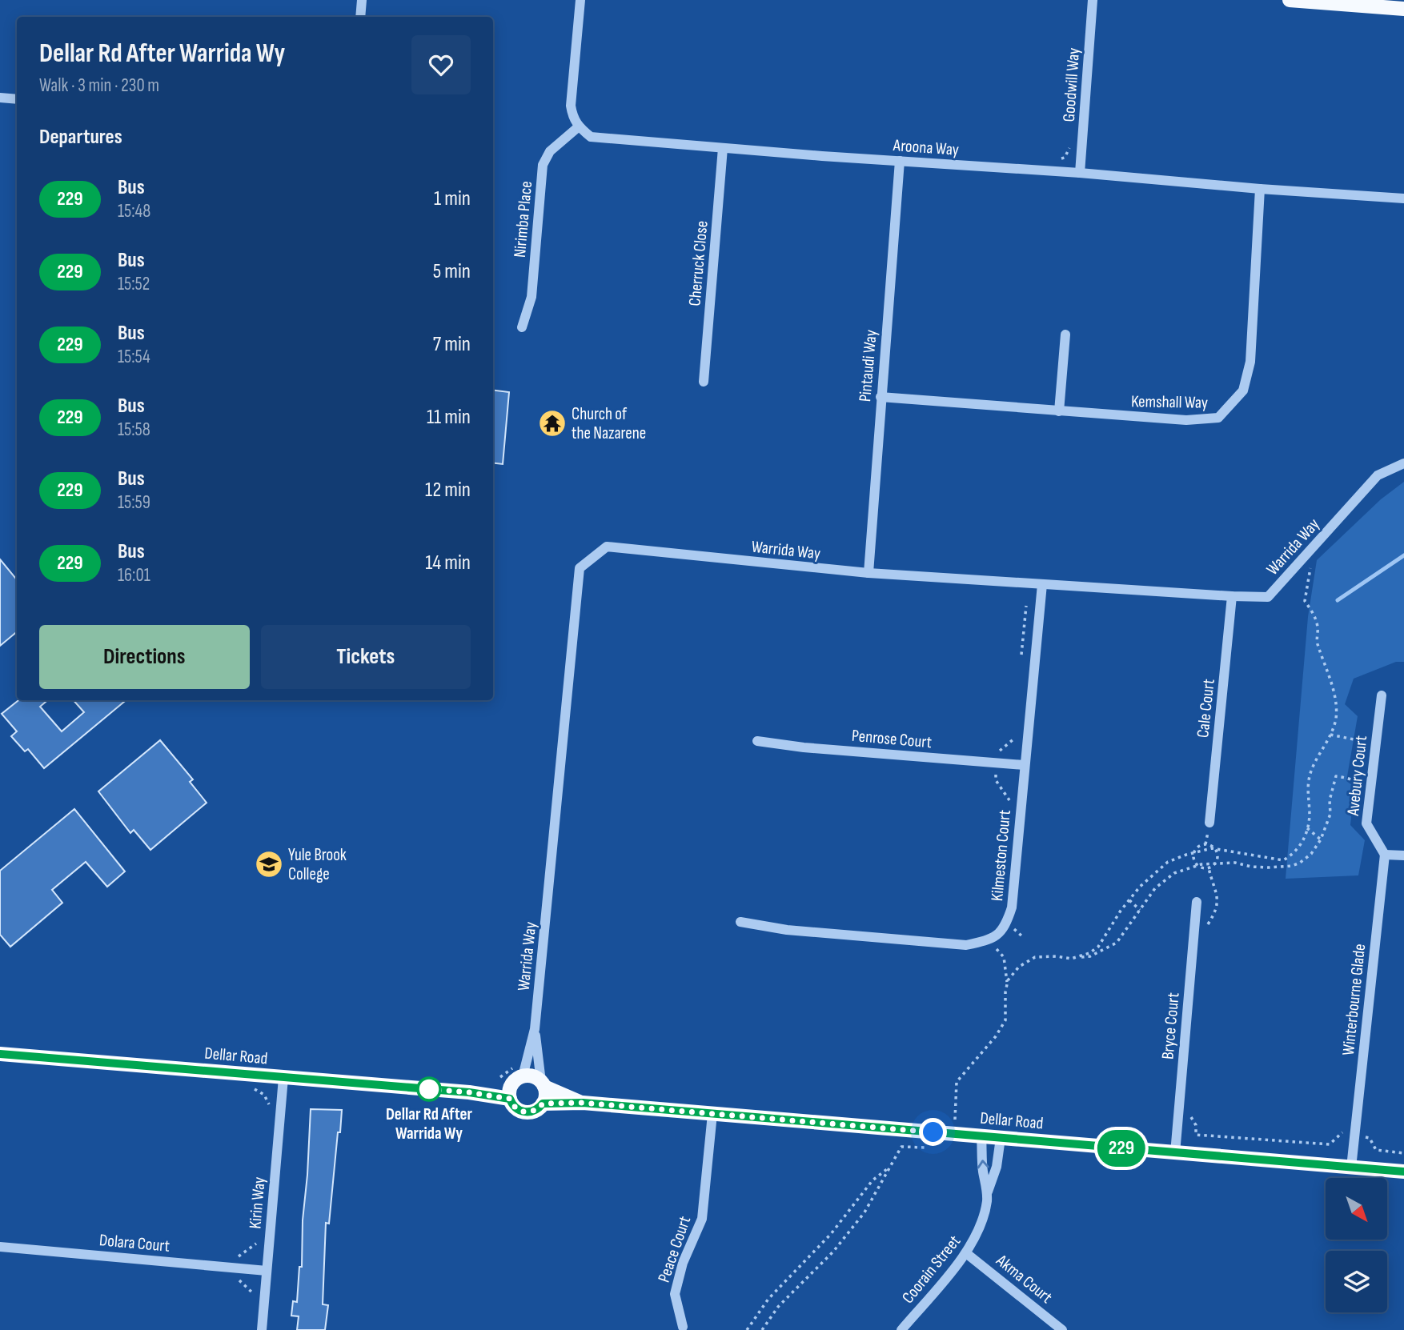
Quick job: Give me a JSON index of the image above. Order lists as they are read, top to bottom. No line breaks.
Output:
{"streets":{"main road":["Dellar Road"],"street":["Goodwill Way","Aroona Way","Nirimba Place","Cherruck Close","Pintaudi Way","Kemshall Way","Warrida Way","Cale Court","Penrose Court","Avebury Court","Kilmeston Court","Winterbourne Glade","Bryce Court","Kirin Way","Dolara Court","Peace Court","Coorain Street","Akma Court"]},"crossings":[["Goodwill Way","Aroona Way"],["Aroona Way","Nirimba Place"],["Aroona Way","Cherruck Close"],["Aroona Way","Pintaudi Way"],["Aroona Way","Kemshall Way"],["Pintaudi Way","Kemshall Way"],["Pintaudi Way","Warrida Way"],["Warrida Way","Cale Court"],["Warrida Way","Kilmeston Court"],["Warrida Way","Dellar Road"],["Penrose Court","Kilmeston Court"],["Avebury Court","Winterbourne Glade"],["Winterbourne Glade","Dellar Road"],["Bryce Court","Dellar Road"],["Dellar Road","Kirin Way"],["Dellar Road","Peace Court"],["Dellar Road","Coorain Street"],["Kirin Way","Dolara Court"],["Coorain Street","Akma Court"]],"places":{"temple":["Church of the Nazarene"],"school or university":["Yule Brook College"],"other":["Dellar Rd After Warrida Wy"]},"lines":["bus line 229"],"north":"bottom right","page":{"on_map":"229","heading":[["Dellar Rd After Warrida Wy","Walk · 3 min · 230 m"],"Departures"],"list":[{"mark":"229","name":"Bus","note":"15:48","value":"1 min"},{"mark":"229","name":"Bus","note":"15:52","value":"5 min"},{"mark":"229","name":"Bus","note":"15:54","value":"7 min"},{"mark":"229","name":"Bus","note":"15:58","value":"11 min"},{"mark":"229","name":"Bus","note":"15:59","value":"12 min"},{"mark":"229","name":"Bus","note":"16:01","value":"14 min"}],"buttons":["Directions","Tickets"]}}
